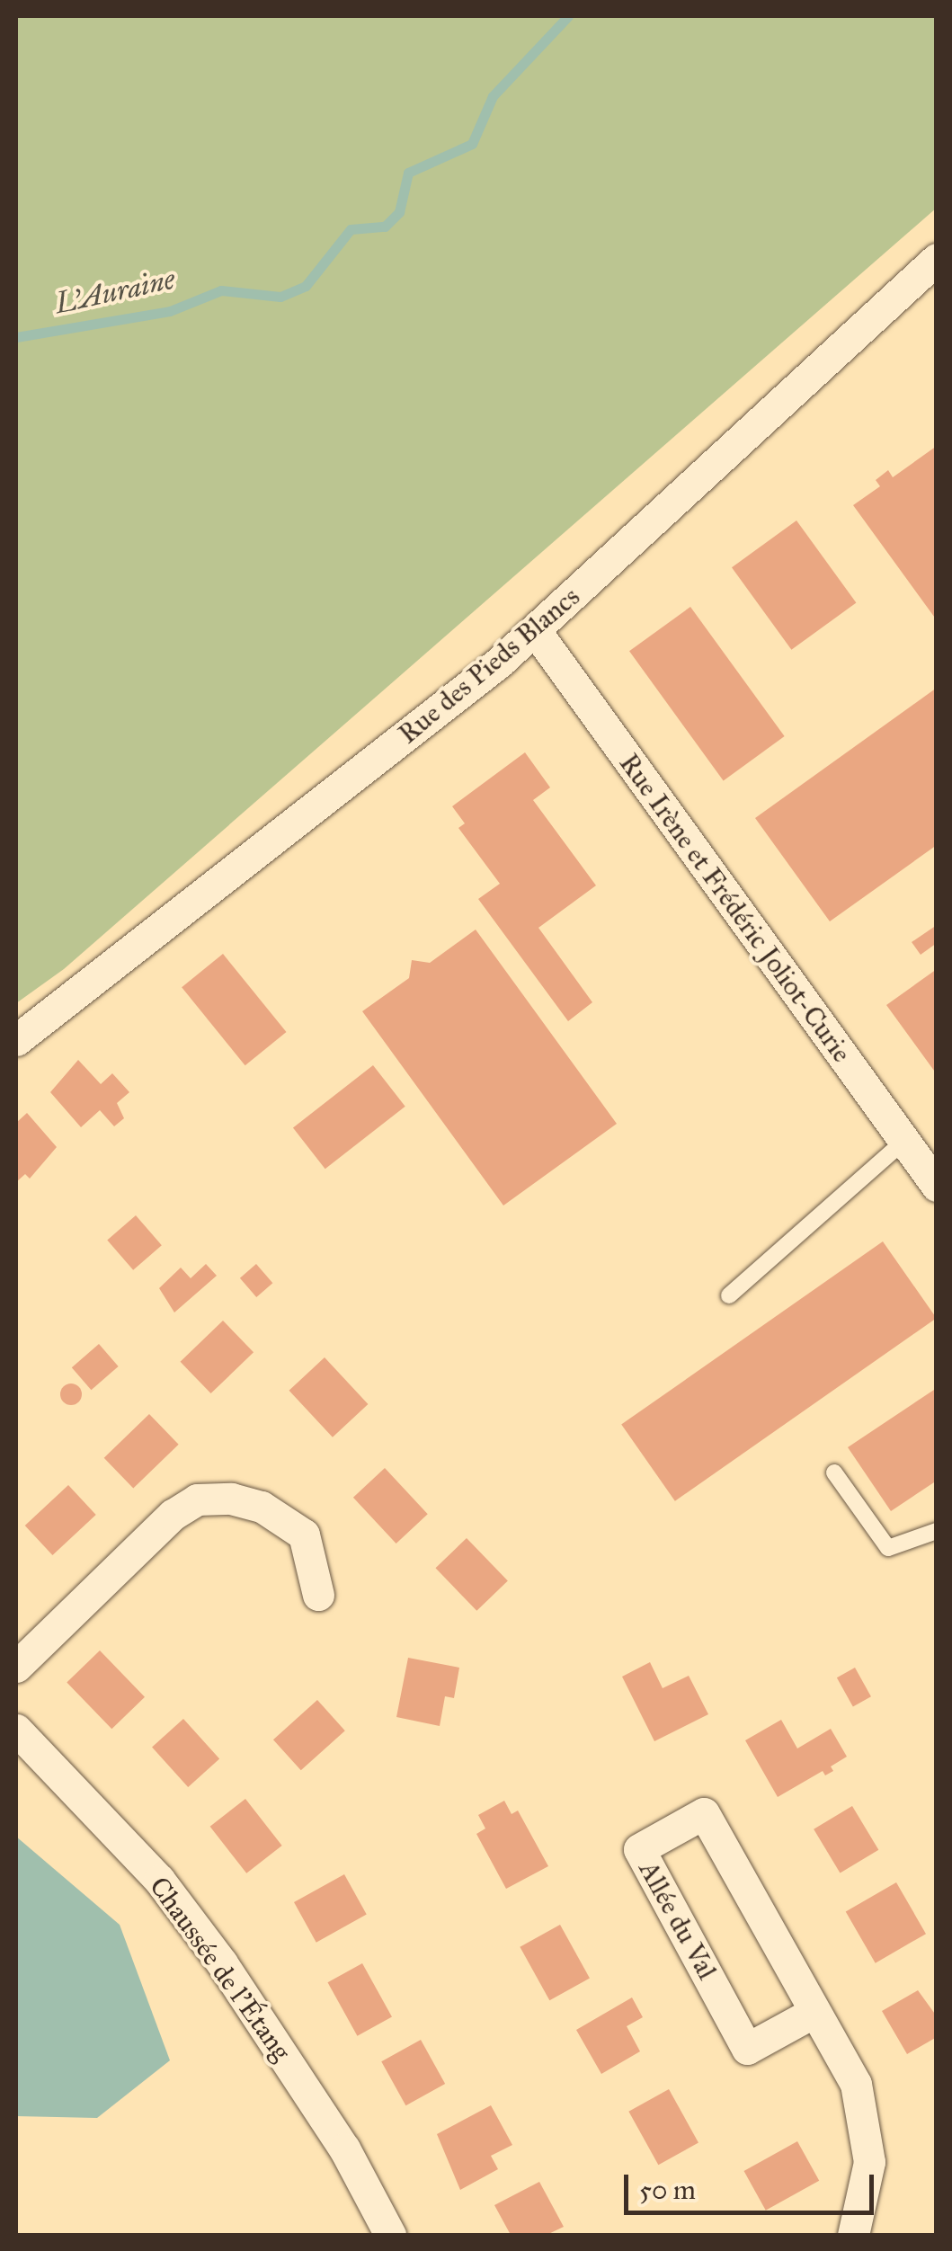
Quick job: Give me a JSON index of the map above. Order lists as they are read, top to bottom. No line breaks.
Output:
{"streets":{"street":["Rue des Pieds Blancs","Rue Irène et Frédéric Joliot-Curie","Allée du Val","Chaussée de l'Étang"]},"crossings":[["Rue des Pieds Blancs","Rue Irène et Frédéric Joliot-Curie"]],"water":["L'Auraine"],"scale_bar":"50 m"}
